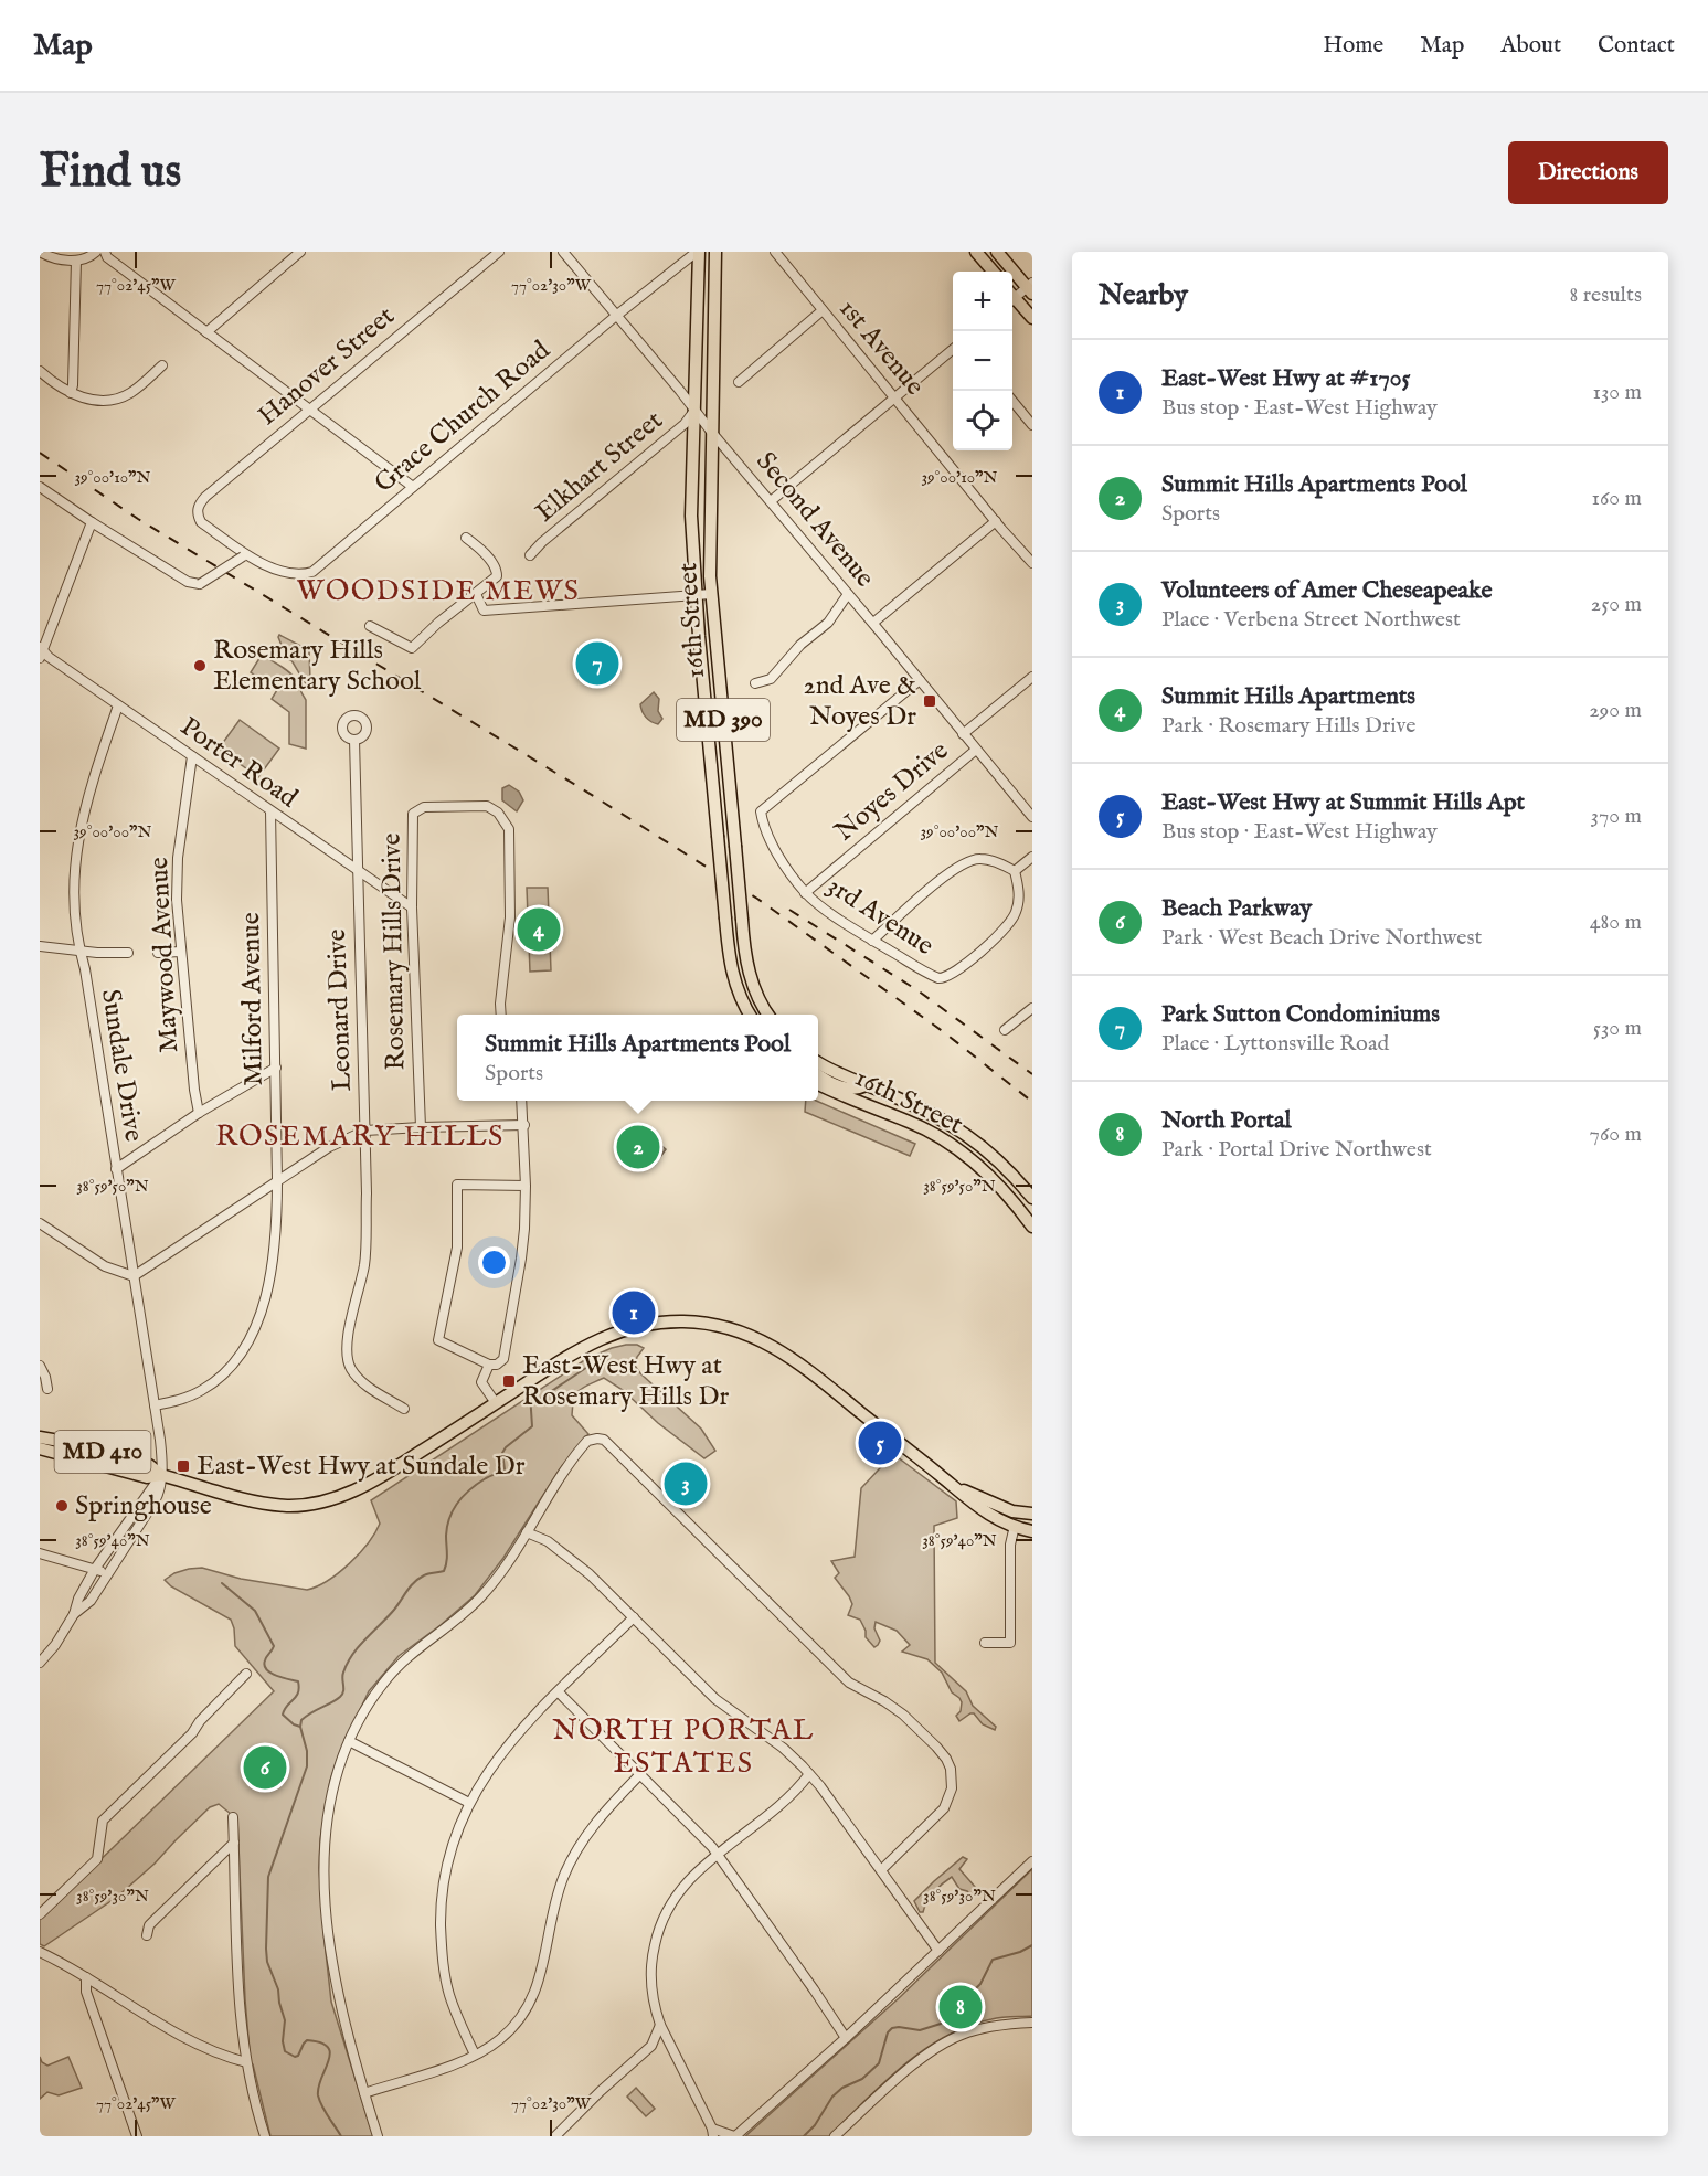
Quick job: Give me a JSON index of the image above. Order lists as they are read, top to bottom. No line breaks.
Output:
{"streets":{"main road":["16th Street","MD 390","MD 410"],"street":["1st Avenue","Hanover Street","Grace Church Road","Elkhart Street","Second Avenue","Porter Road","Noyes Drive","3rd Avenue","Rosemary Hills Drive","Maywood Avenue","Milford Avenue","Leonard Drive","Sundale Drive"]},"crossings":[["Hanover Street","Grace Church Road"],["Grace Church Road","Second Avenue"],["Grace Church Road","16th Street"],["Elkhart Street","Second Avenue"],["Elkhart Street","16th Street"],["Second Avenue","16th Street"],["Second Avenue","Noyes Drive"],["Second Avenue","3rd Avenue"],["Porter Road","Rosemary Hills Drive"],["Porter Road","Maywood Avenue"],["Porter Road","Milford Avenue"],["Porter Road","Leonard Drive"],["Porter Road","Sundale Drive"],["Noyes Drive","3rd Avenue"],["Milford Avenue","Sundale Drive"],["Sundale Drive","MD 410"]],"districts":["WOODSIDE MEWS","ROSEMARY HILLS","NORTH PORTAL ESTATES"],"places":{"other":["Rosemary Hills Elementary School","Springhouse"],"transit":["2nd Ave & Noyes Dr","East-West Hwy at Rosemary Hills Dr","East-West Hwy at Sundale Dr"]},"page":{"header":"Map","nav":["Home","Map","About","Contact"],"buttons":"Directions","title":"Find us","heading":["Nearby","8 results"],"map_buttons":["+","−"],"list":[{"mark":"1","name":"East-West Hwy at #1705","note":"Bus stop · East-West Highway","value":"130 m"},{"mark":"2","name":"Summit Hills Apartments Pool","note":"Sports","value":"160 m"},{"mark":"3","name":"Volunteers of Amer Cheseapeake","note":"Place · Verbena Street Northwest","value":"250 m"},{"mark":"4","name":"Summit Hills Apartments","note":"Park · Rosemary Hills Drive","value":"290 m"},{"mark":"5","name":"East-West Hwy at Summit Hills Apt","note":"Bus stop · East-West Highway","value":"370 m"},{"mark":"6","name":"Beach Parkway","note":"Park · West Beach Drive Northwest","value":"480 m"},{"mark":"7","name":"Park Sutton Condominiums","note":"Place · Lyttonsville Road","value":"530 m"},{"mark":"8","name":"North Portal","note":"Park · Portal Drive Northwest","value":"760 m"}],"pins":["7","4","2","1","5","3","6","8"],"popup":["Summit Hills Apartments Pool","Sports"]},"coordinates":["77°02'45\"W","77°02'30\"W","39°00'10\"N","39°00'00\"N","38°59'50\"N","38°59'40\"N","38°59'30\"N"]}
